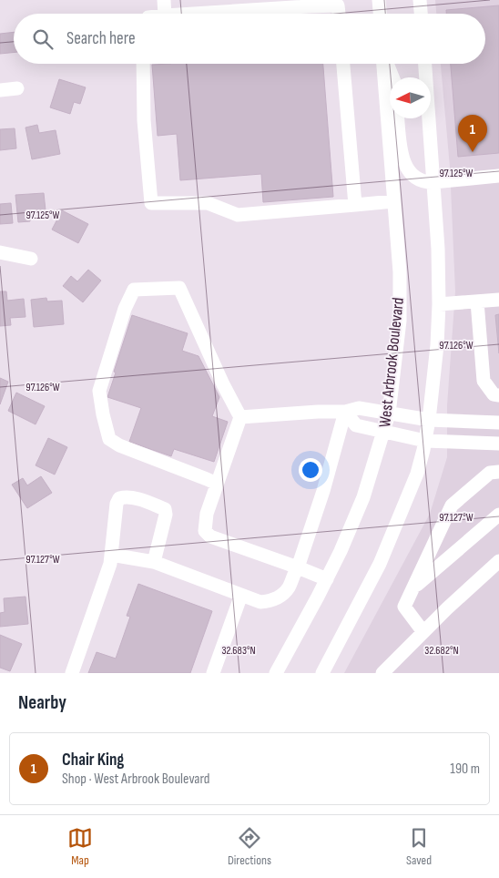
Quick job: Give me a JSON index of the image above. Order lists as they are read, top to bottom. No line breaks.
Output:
{"streets":{"street":["West Arbrook Boulevard"]},"north":"left","page":{"search":"Search here","pins":"1","heading":"Nearby","list":[{"mark":"1","name":"Chair King","note":"Shop · West Arbrook Boulevard","value":"190 m"}],"nav":["Map","Directions","Saved"]},"coordinates":["97.125°W","97.126°W","97.127°W","32.683°N","32.682°N"]}
